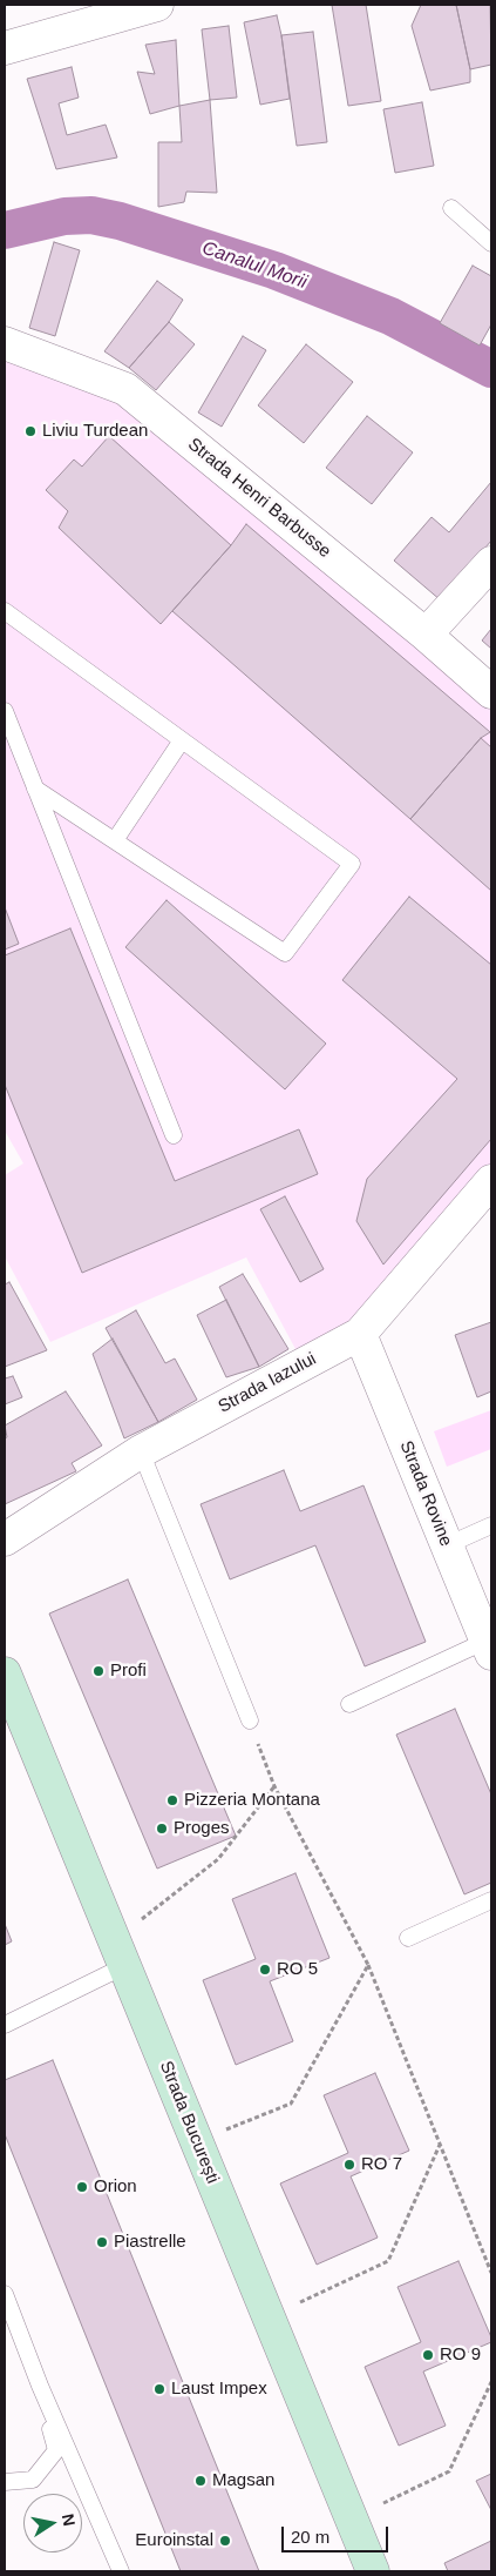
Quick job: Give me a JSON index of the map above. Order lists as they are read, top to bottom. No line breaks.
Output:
{"streets":{"main road":["Strada București"],"street":["Strada Henri Barbusse","Strada Iazului","Strada Rovine"]},"crossings":[["Strada Iazului","Strada Rovine"]],"water":["Canalul Morii"],"places":["Liviu Turdean","Profi","Pizzeria Montana","Proges","RO 5","RO 7","Orion","Piastrelle","RO 9","Laust Impex","Magsan","Euroinstal"],"scale_bar":"20 m","north":"right"}
